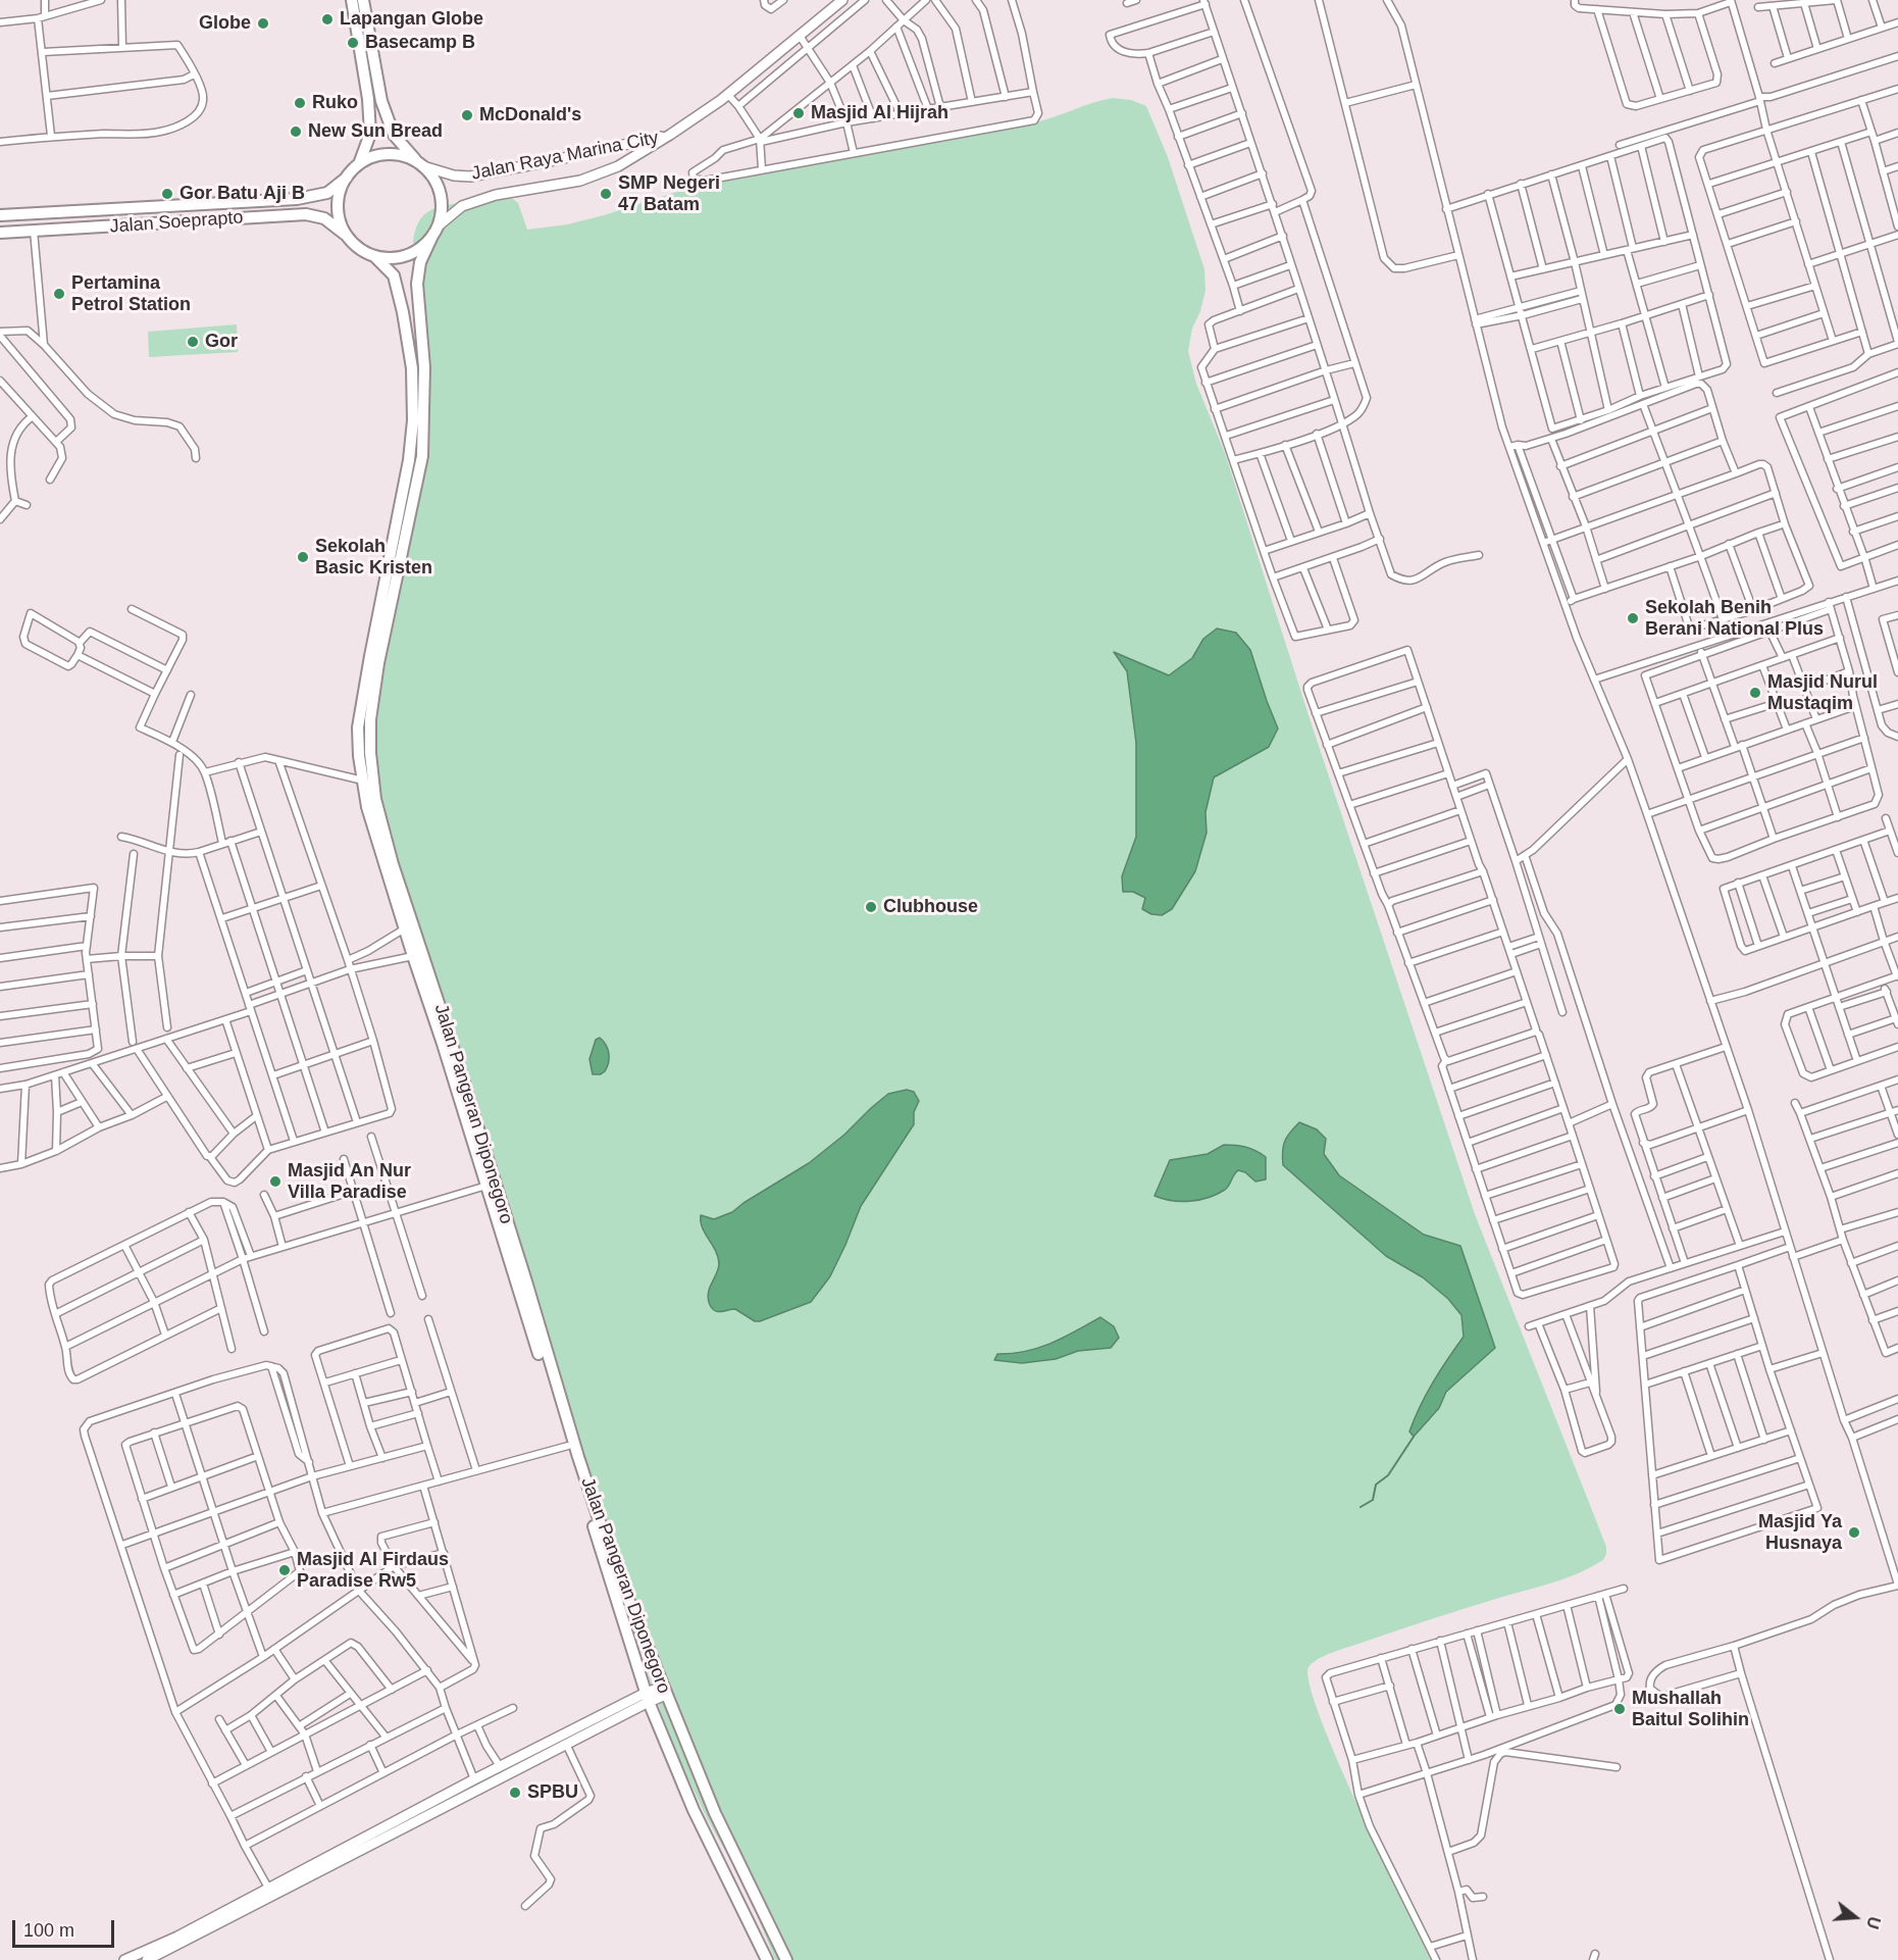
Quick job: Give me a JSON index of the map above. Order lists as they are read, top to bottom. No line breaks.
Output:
{"streets":{"highway":["Jalan Soeprapto","Jalan Pangeran Diponegoro"],"main road":["Jalan Raya Marina City"]},"crossings":[["Jalan Raya Marina City","Jalan Soeprapto"],["Jalan Raya Marina City","Jalan Pangeran Diponegoro"],["Jalan Soeprapto","Jalan Pangeran Diponegoro"]],"places":["Lapangan Globe","Globe","Basecamp B","Ruko","Masjid Al Hijrah","McDonald's","New Sun Bread","Gor Batu Aji B","SMP Negeri 47 Batam","Pertamina Petrol Station","Gor","Sekolah Basic Kristen","Sekolah Benih Berani National Plus","Masjid Nurul Mustaqim","Clubhouse","Masjid An Nur Villa Paradise","Masjid Ya Husnaya","Masjid Al Firdaus Paradise Rw5","Mushallah Baitul Solihin","SPBU"],"scale_bar":"100 m","north":"right"}
